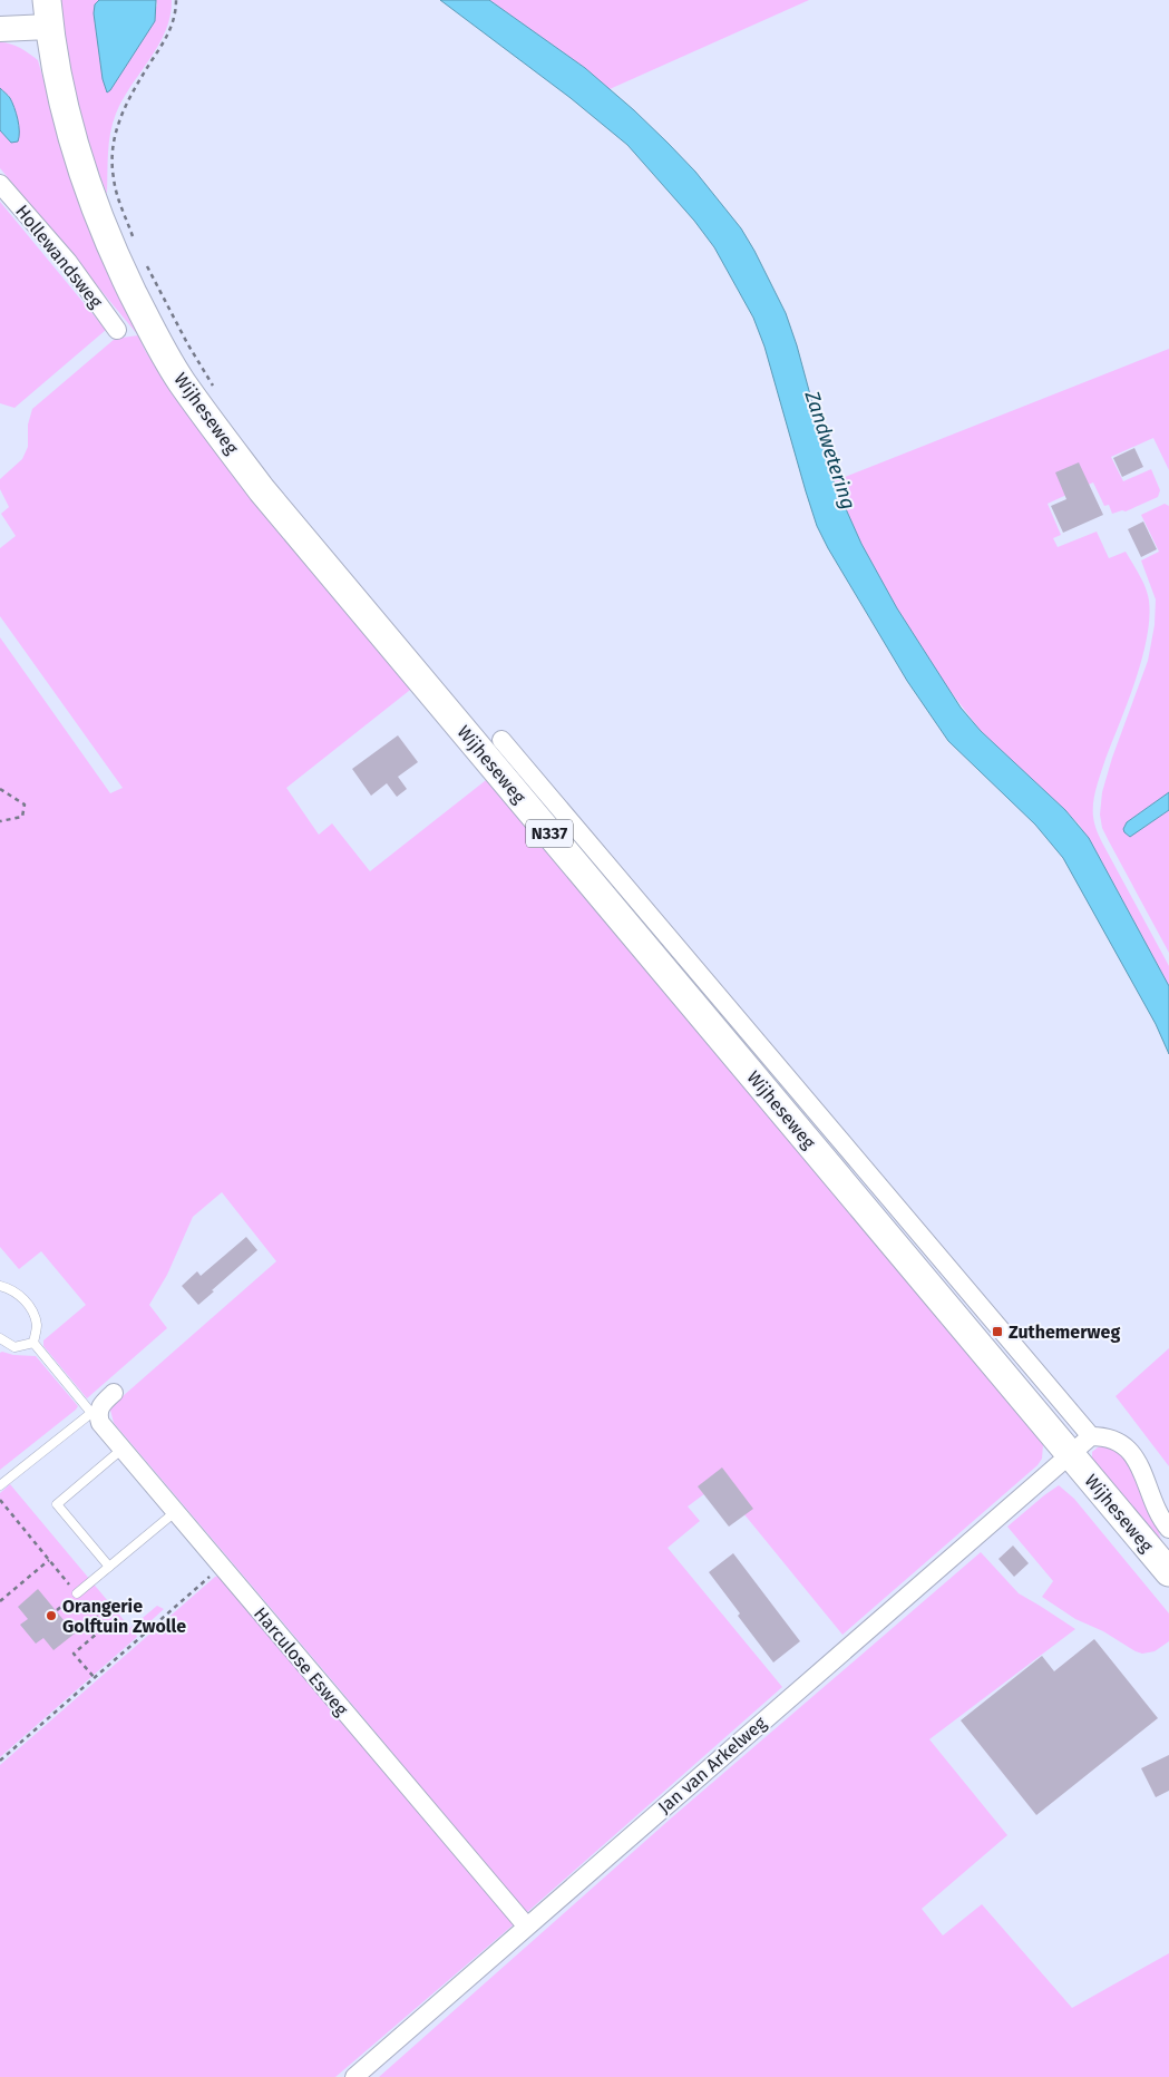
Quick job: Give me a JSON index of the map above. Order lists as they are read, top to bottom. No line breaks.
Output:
{"streets":{"main road":["Wijheseweg","N337"],"street":["Hollewandsweg","Harculose Esweg","Jan van Arkelweg"]},"crossings":[["Wijheseweg","Jan van Arkelweg"],["Harculose Esweg","Jan van Arkelweg"]],"water":["Zandwetering"],"places":{"transit":["Zuthemerweg"],"other":["Orangerie Golftuin Zwolle"]}}
